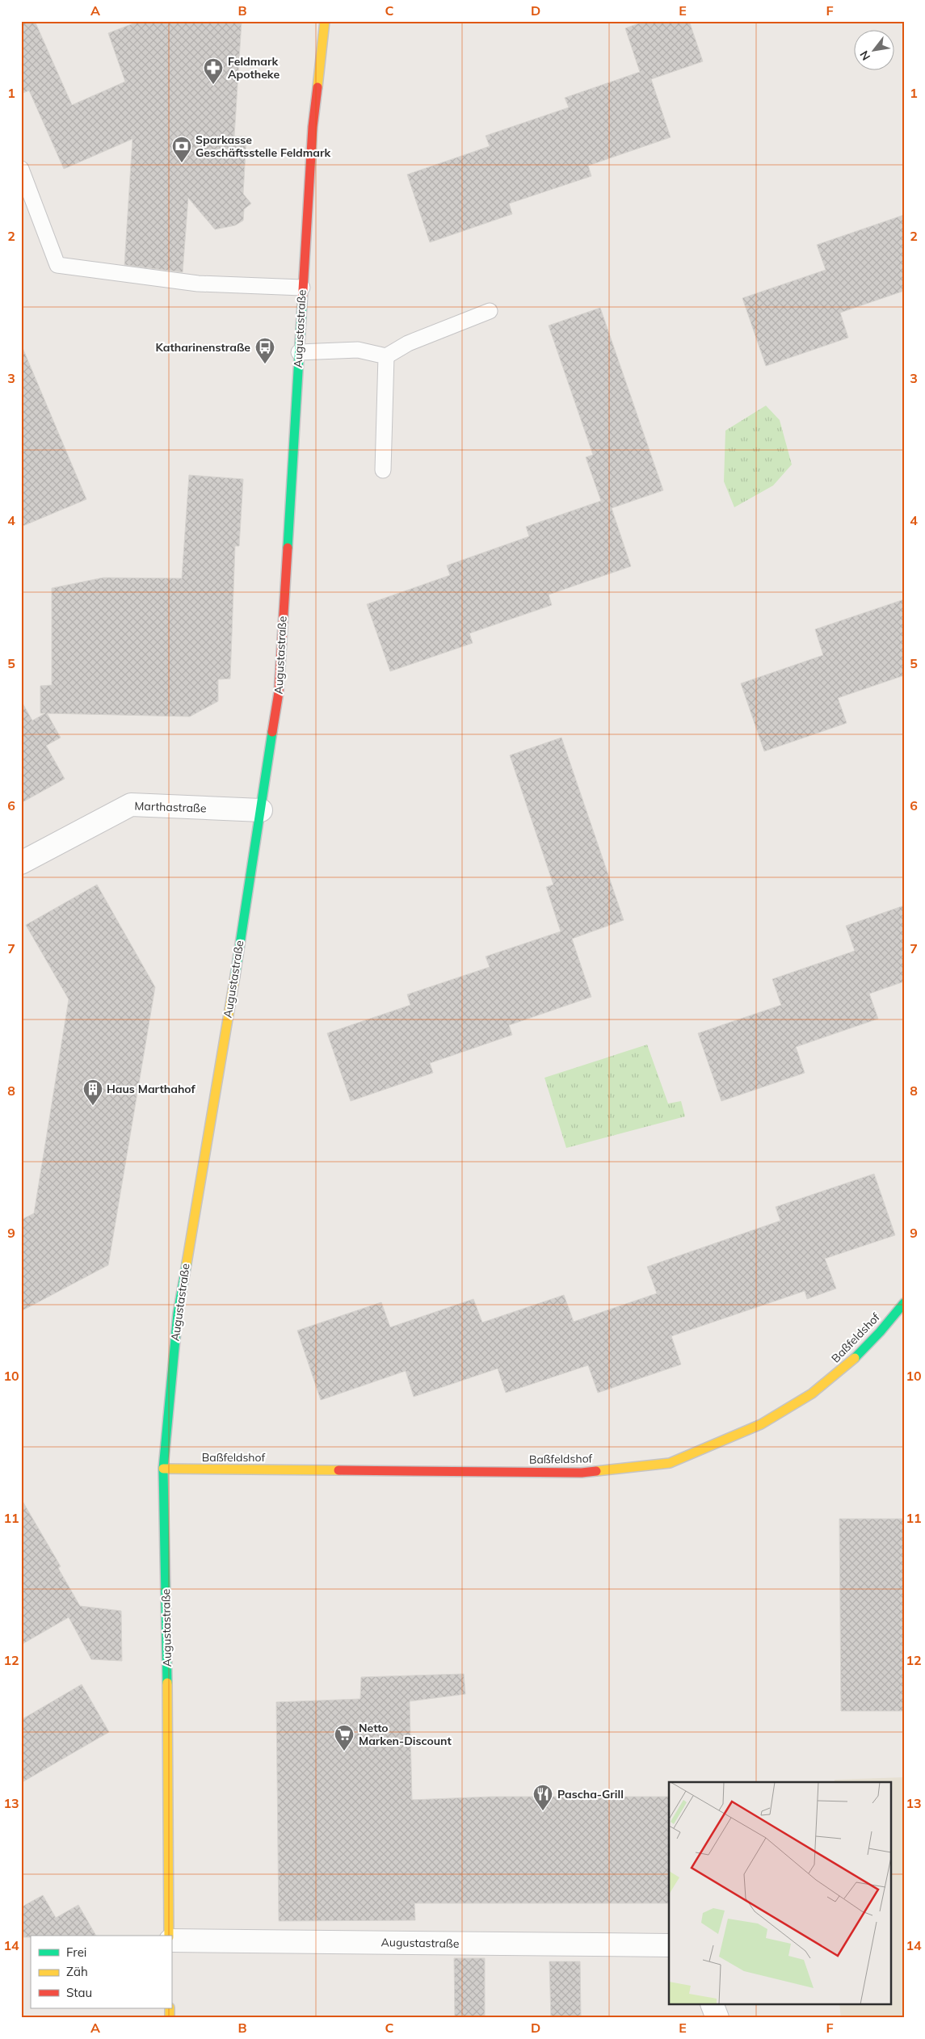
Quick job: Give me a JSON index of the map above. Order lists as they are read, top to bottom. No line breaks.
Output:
{"streets":{"main road":["Augustastraße","Baßfeldshof"],"street":["Marthastraße"]},"crossings":[["Augustastraße","Marthastraße"],["Augustastraße","Baßfeldshof"]],"places":{"pharmacy":["Feldmark Apotheke"],"bank":["Sparkasse Geschäftsstelle Feldmark"],"bus stop":["Katharinenstraße"],"building":["Haus Marthahof"],"supermarket":["Netto Marken-Discount"],"restaurant":["Pascha-Grill"]},"legend":["Frei","Zäh","Stau"],"north":"bottom left","grid":{"columns":["A","B","C","D","E","F"],"rows":["1","2","3","4","5","6","7","8","9","10","11","12","13","14"]}}
